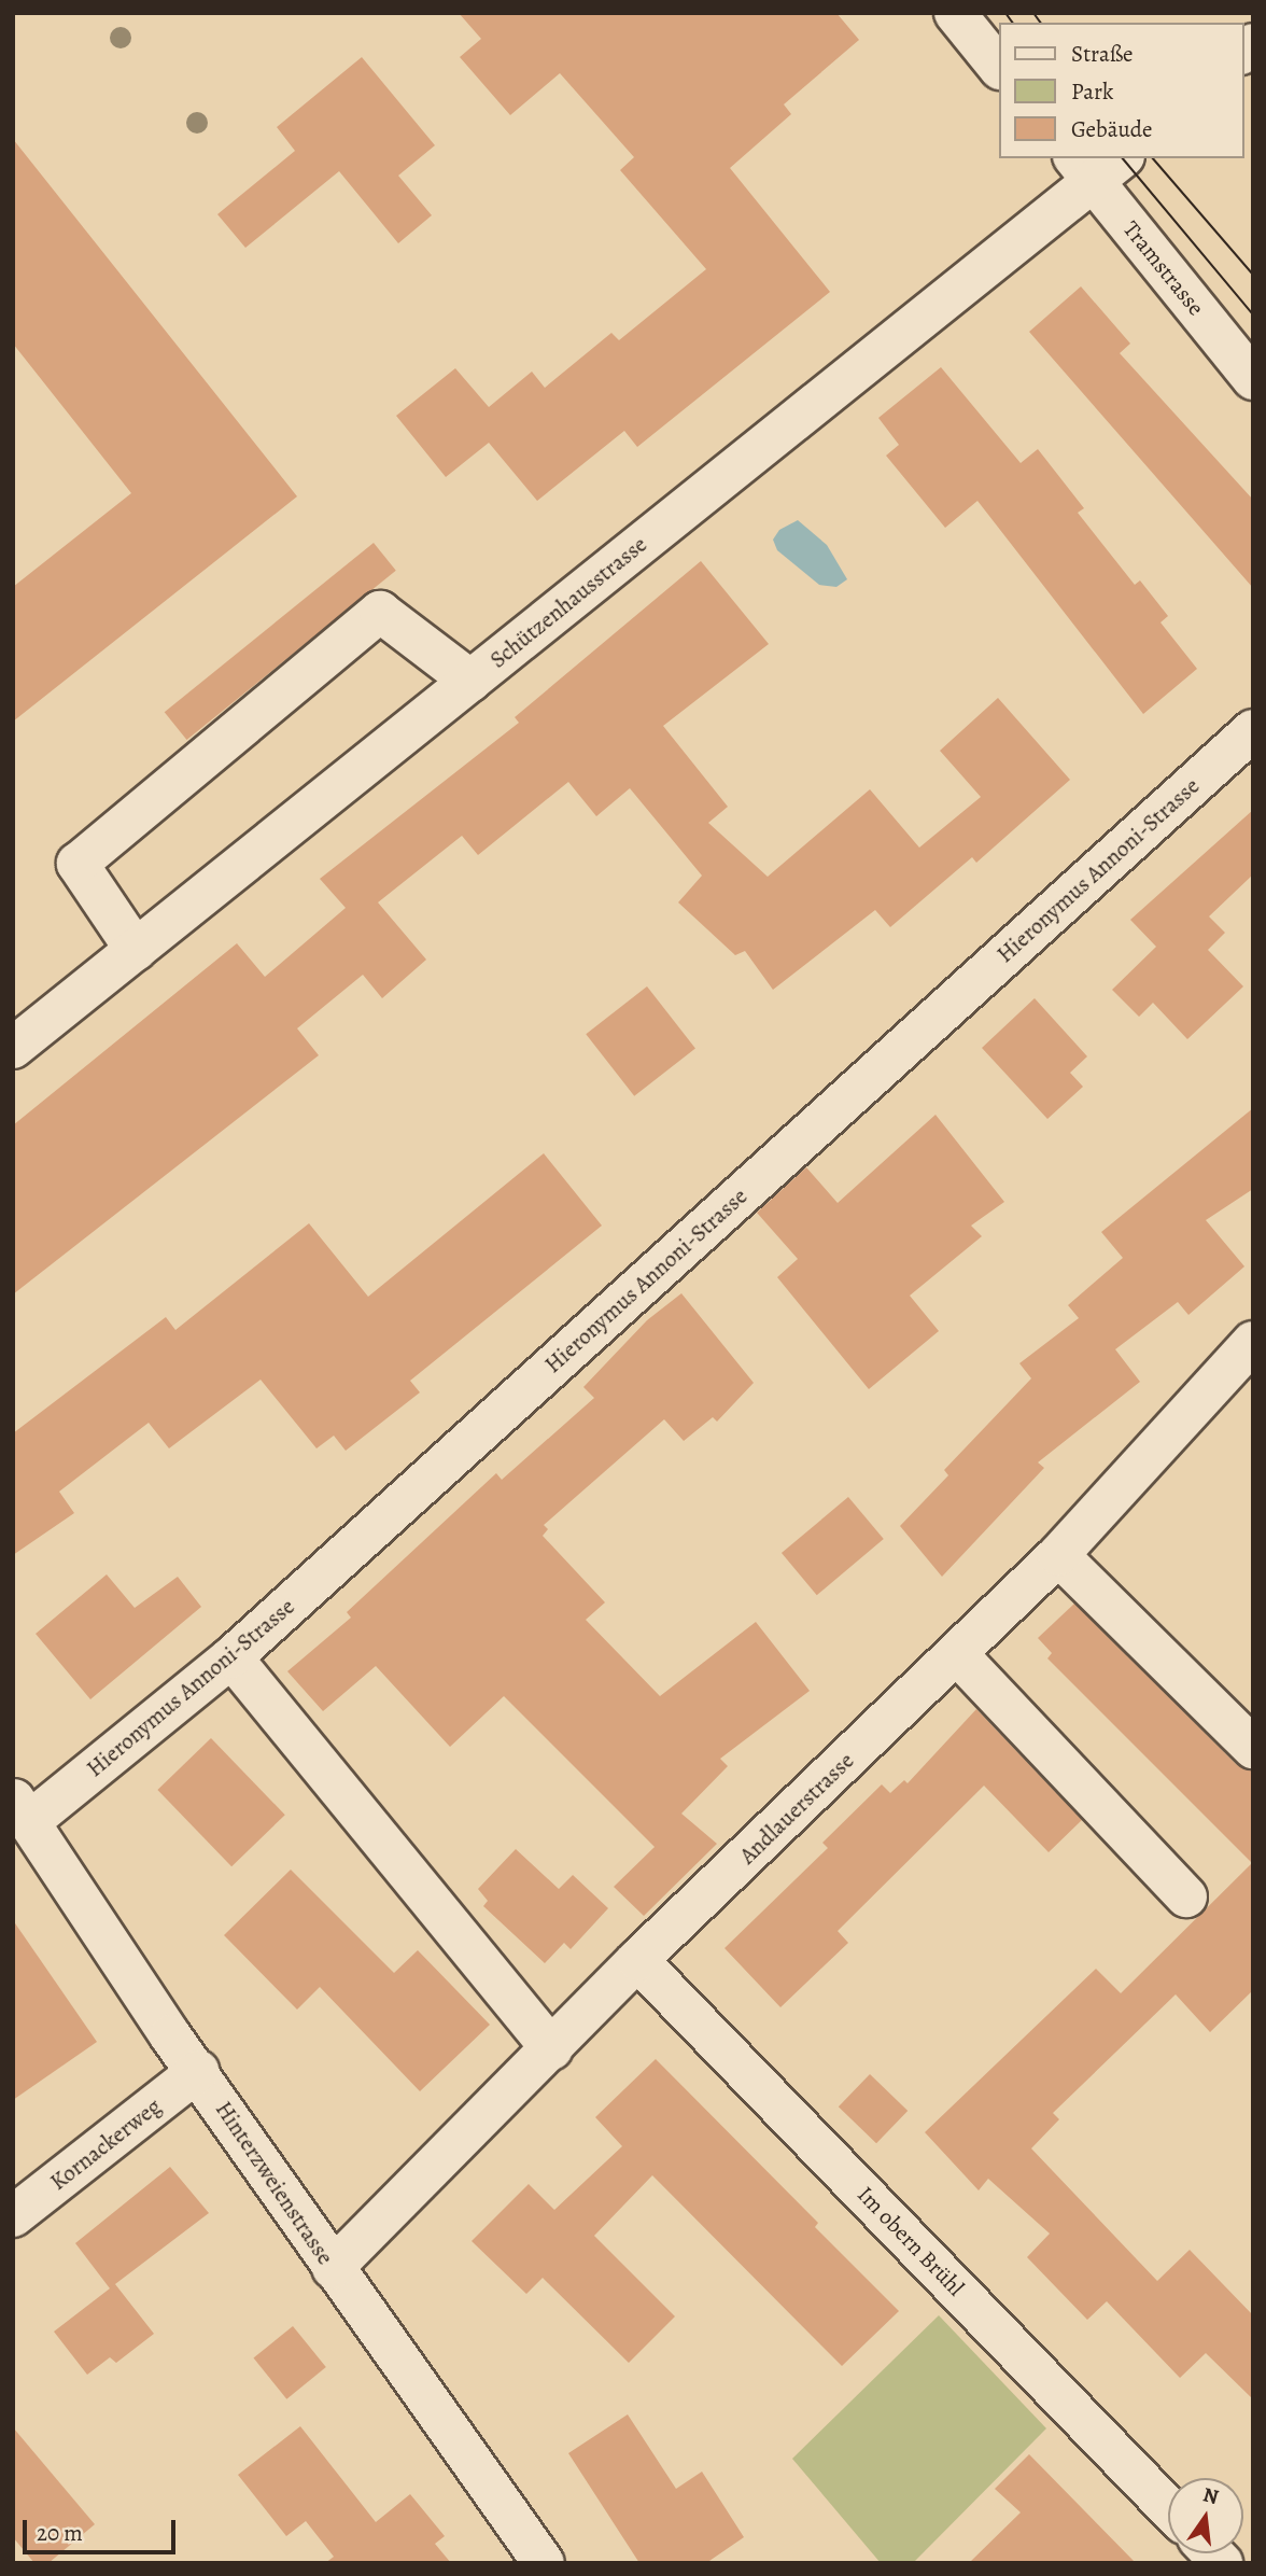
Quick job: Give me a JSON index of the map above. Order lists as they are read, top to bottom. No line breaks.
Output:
{"streets":{"street":["Tramstrasse","Schützenhausstrasse","Hieronymus Annoni-Strasse","Andlauerstrasse","Kornackerweg","Hinterzweienstrasse","Im obern Brühl"]},"crossings":[["Tramstrasse","Schützenhausstrasse"],["Hieronymus Annoni-Strasse","Hinterzweienstrasse"],["Andlauerstrasse","Hinterzweienstrasse"],["Andlauerstrasse","Im obern Brühl"],["Kornackerweg","Hinterzweienstrasse"]],"legend":["Straße","Park","Gebäude"],"scale_bar":"20 m","north":"top"}
